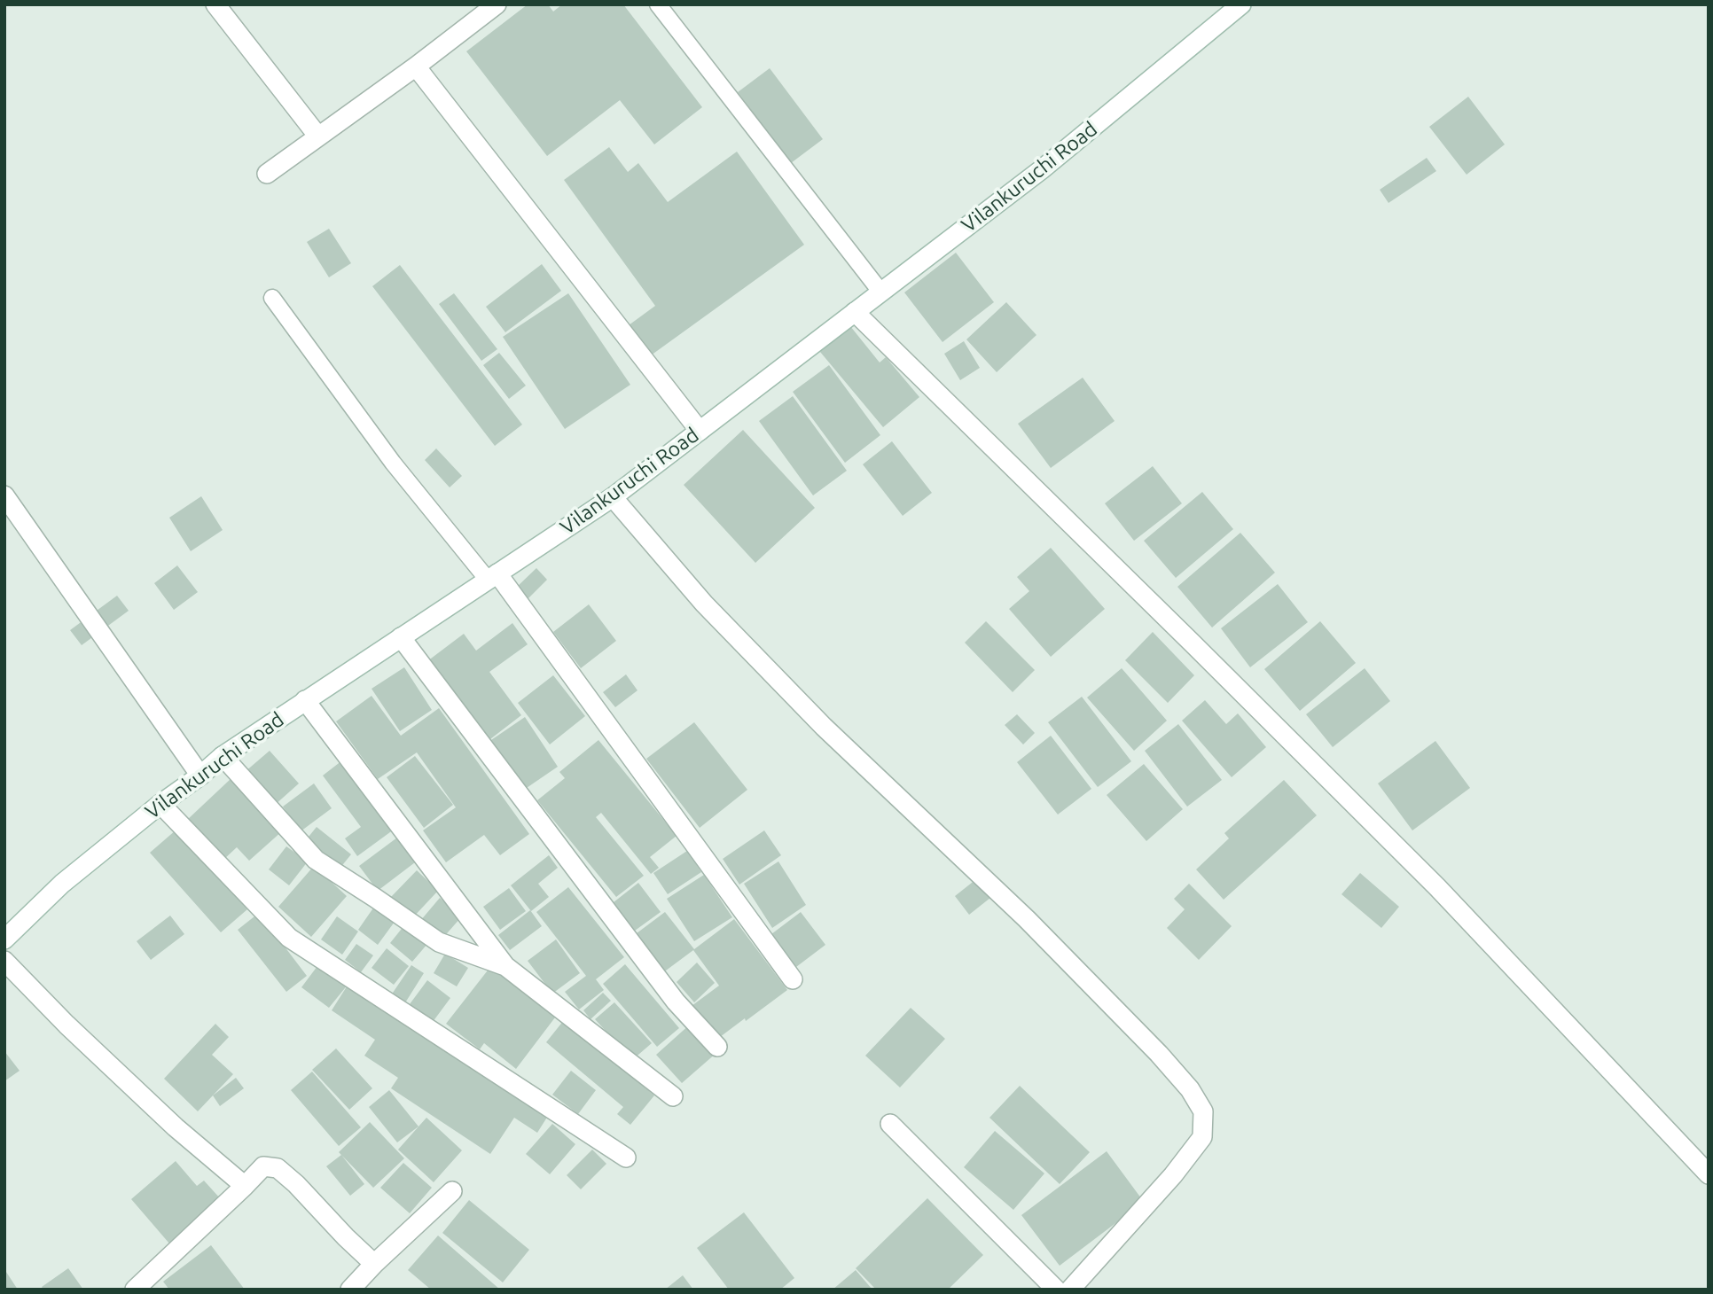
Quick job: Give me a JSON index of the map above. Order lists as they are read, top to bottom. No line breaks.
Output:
{"streets":{"street":["Vilankuruchi Road"]}}
